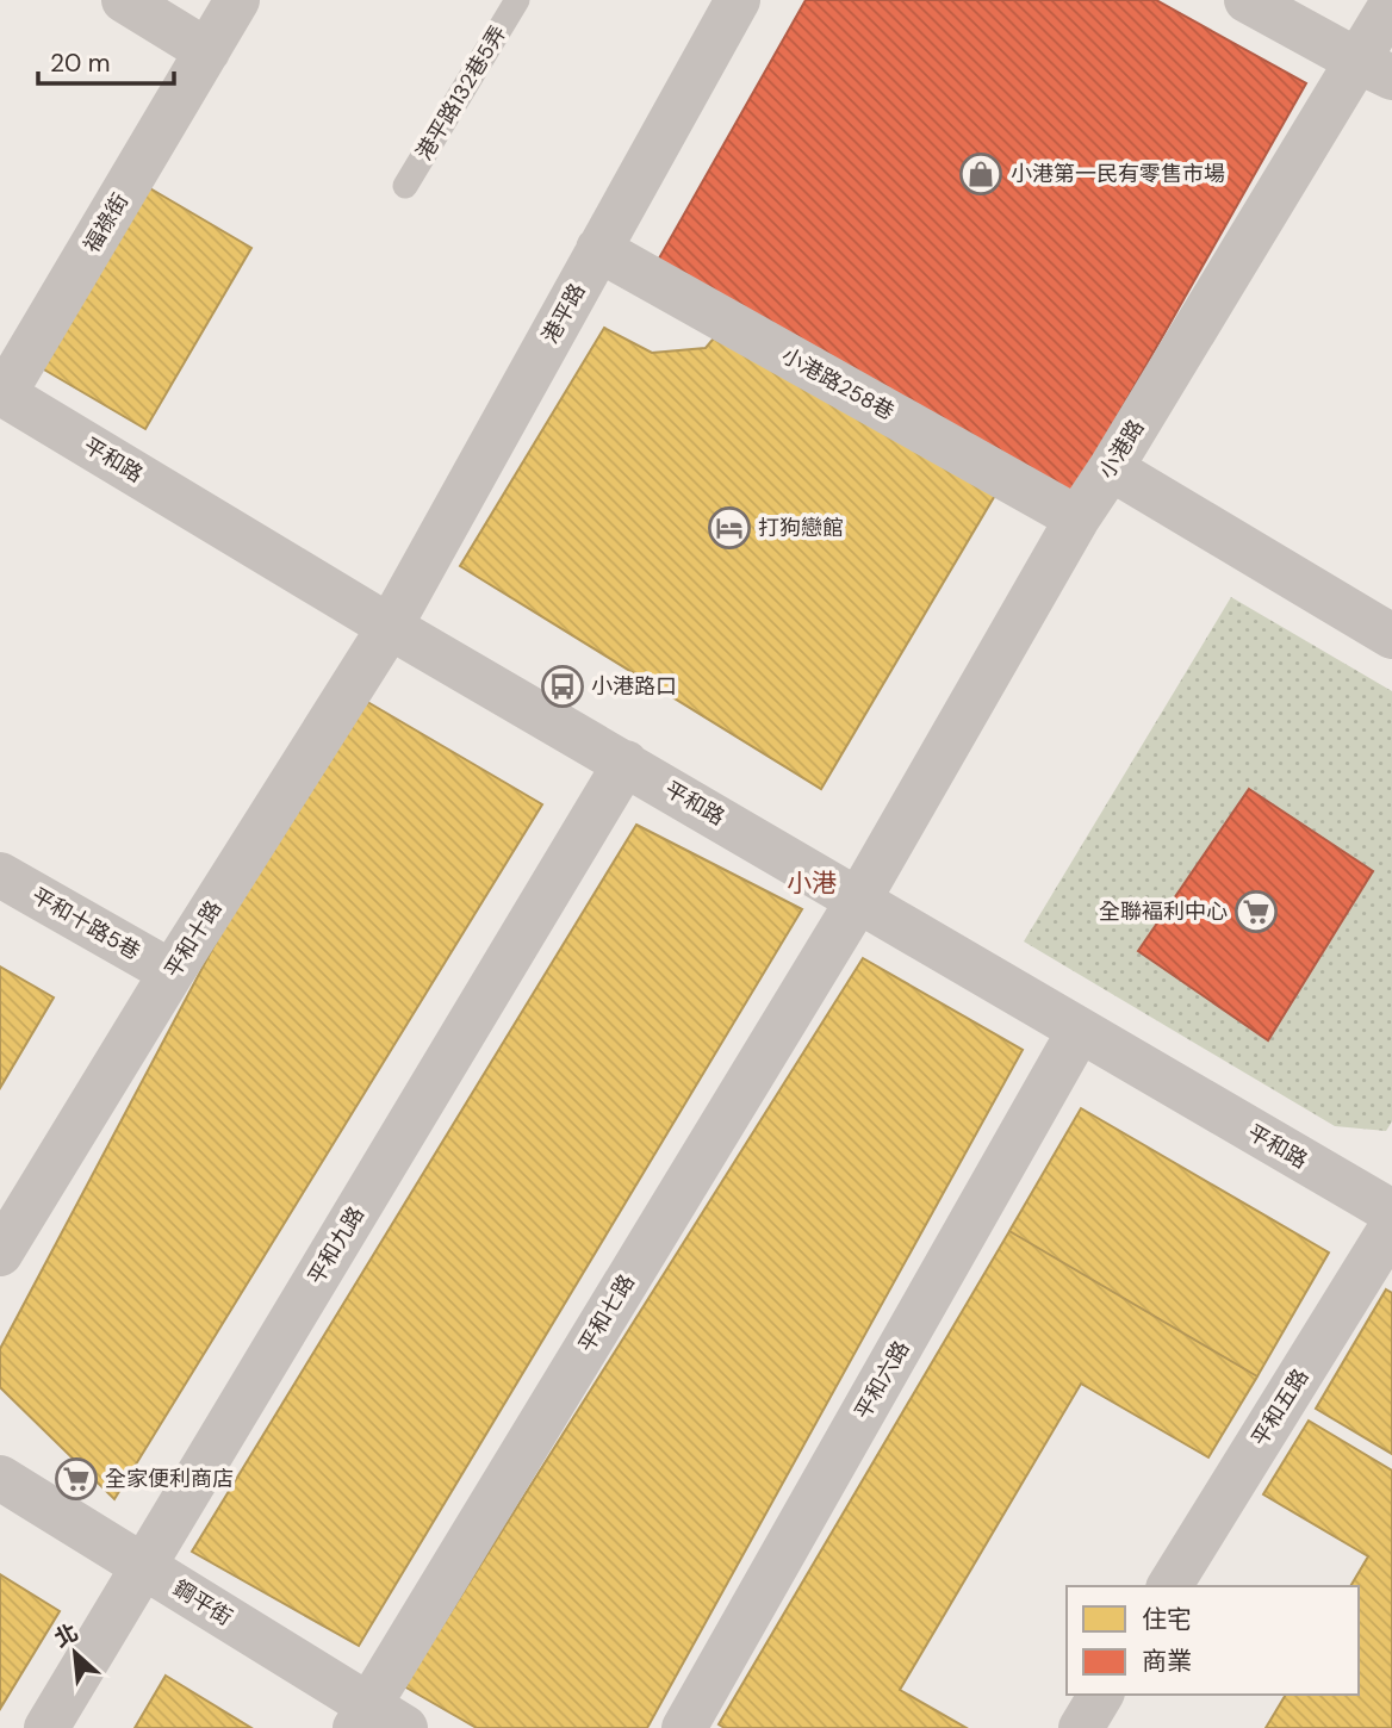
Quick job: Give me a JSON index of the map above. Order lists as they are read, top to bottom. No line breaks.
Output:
{"streets":{"street":["福祿街","港平路","小港路258巷","小港路","平和路","平和十路5巷","平和十路","平和九路","平和七路","平和六路","平和五路","鋼平街"],"lane":["港平路132巷5弄"]},"crossings":[["福祿街","平和路"],["港平路","小港路258巷"],["港平路","平和路"],["港平路","平和十路"],["小港路258巷","小港路"],["小港路","平和路"],["小港路","平和七路"],["平和路","平和十路"],["平和路","平和九路"],["平和路","平和七路"],["平和路","平和六路"],["平和十路5巷","平和十路"],["平和九路","鋼平街"],["平和七路","鋼平街"]],"districts":["小港"],"places":{"shop":["小港第一民有零售市場"],"hotel":["打狗戀館"],"bus stop":["小港路口"],"supermarket":["全聯褔利中心","全家便利商店"]},"legend":["住宅","商業"],"scale_bar":"20 m","north":"top left"}
